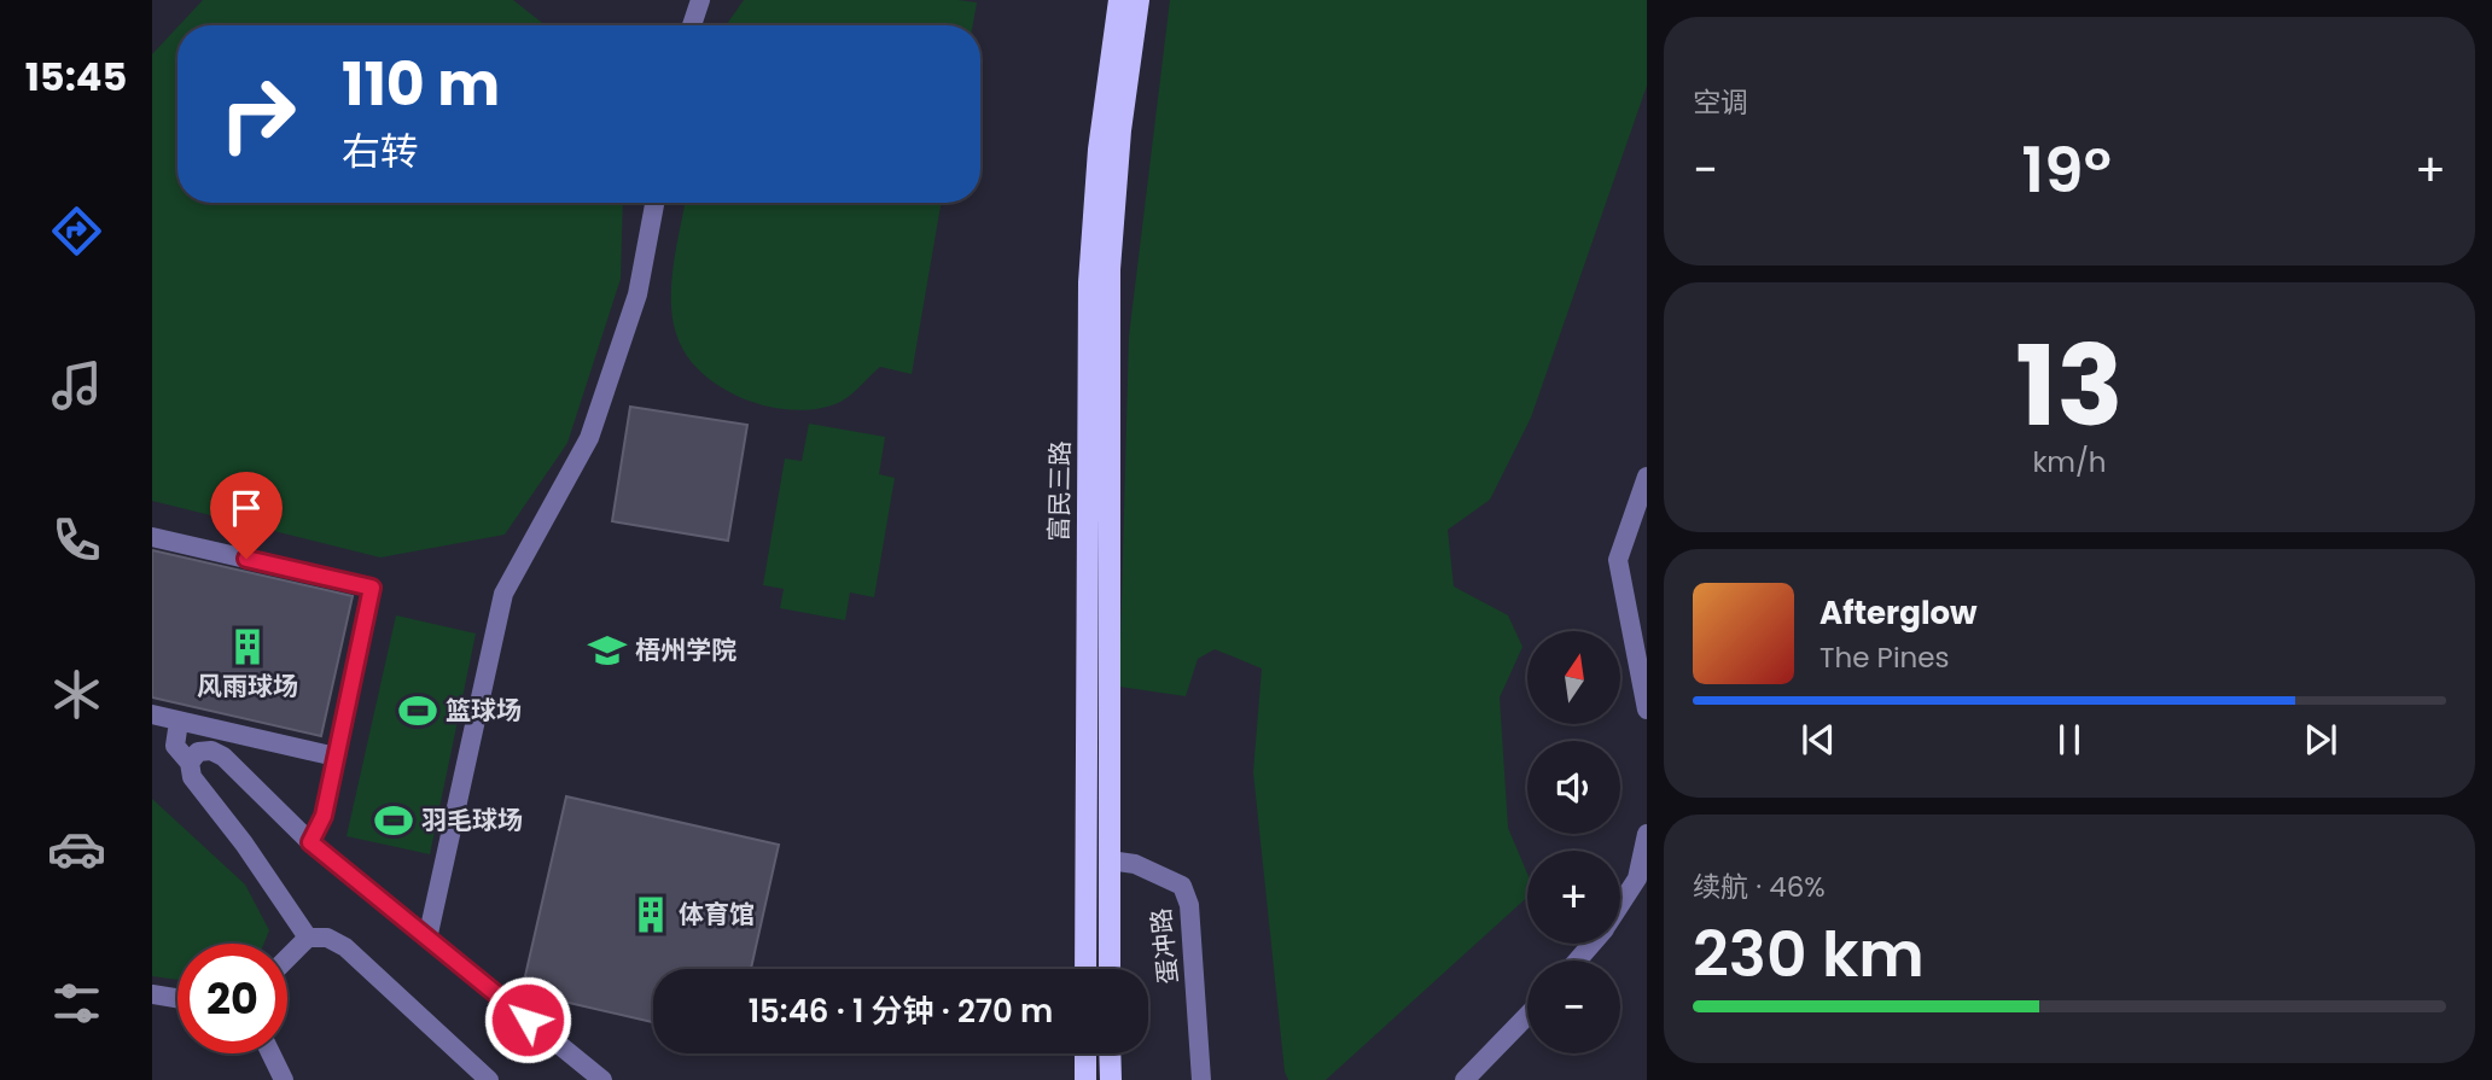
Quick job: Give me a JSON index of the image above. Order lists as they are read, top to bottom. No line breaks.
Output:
{"streets":{"main road":["富民三路"],"lane":["蛋冲路"]},"crossings":[["富民三路","蛋冲路"]],"places":{"building":["风雨球场","体育馆"],"school or university":["梧州学院"],"sports":["篮球场","羽毛球场"]},"north":"top","page":{"tabs":"15:45","tile":["空调",["13","km/h"],["续航 · 46%","230 km"]],"turn":["110 m","右转"],"heat":["−","19°","+"],"song":["Afterglow","The Pines"],"map_buttons":["+","−"],"limit":"20","trip":"15:46 · 1 分钟 · 270 m"}}
